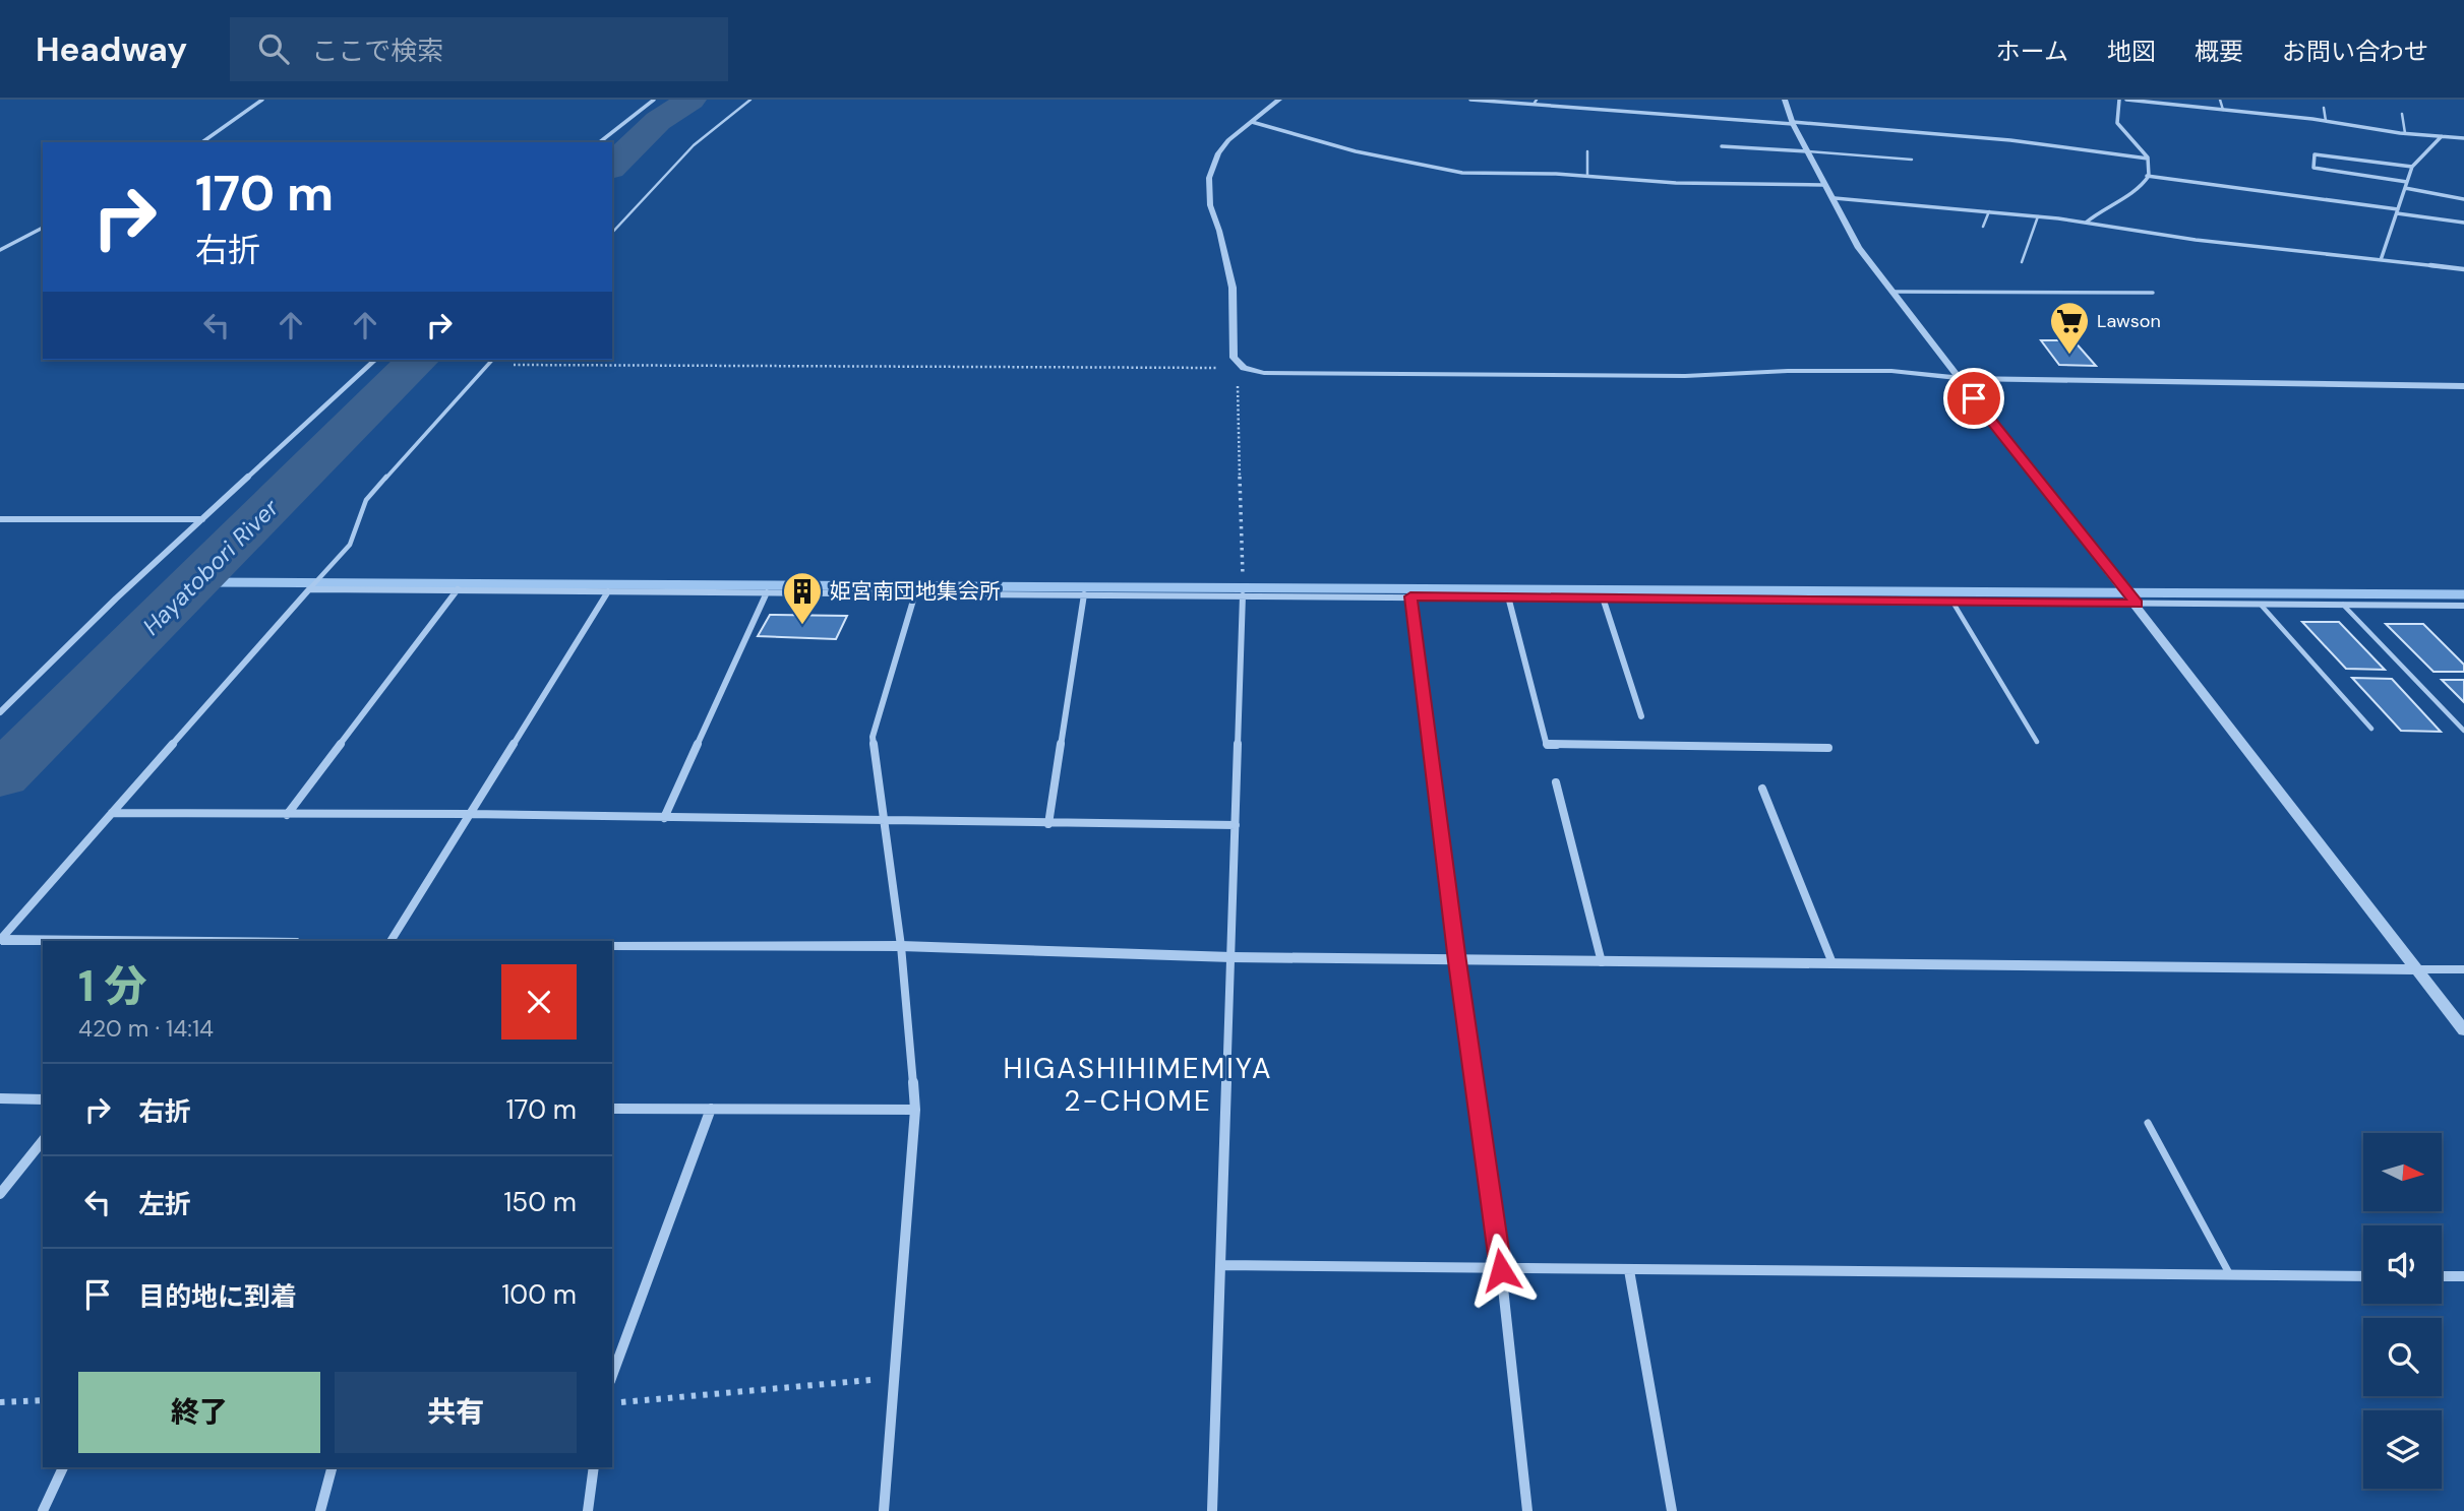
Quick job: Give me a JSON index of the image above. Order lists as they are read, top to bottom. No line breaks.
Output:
{"districts":["HIGASHIHIMEMIYA 2-CHOME"],"water":["Hayatobori River"],"places":{"supermarket":["Lawson"],"building":["姫宮南団地集会所"]},"north":"right","page":{"header":"Headway","search":"ここで検索","nav":["ホーム","地図","概要","お問い合わせ"],"turn":["170 m","右折"],"heading":["1 分","420 m · 14:14"],"list":[{"name":"右折","value":"170 m"},{"name":"左折","value":"150 m"},{"name":"目的地に到着","value":"100 m"}],"buttons":["終了","共有"]}}
